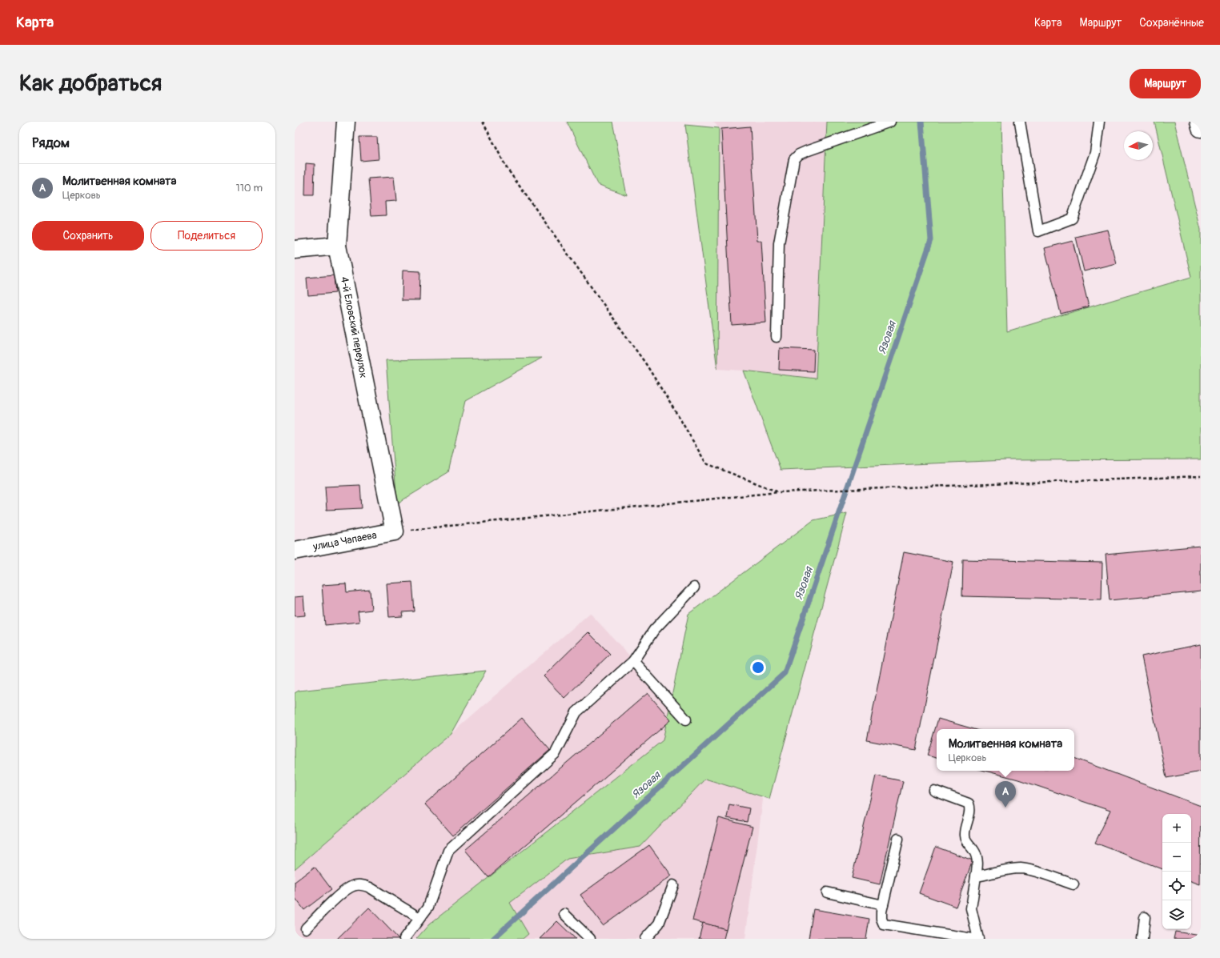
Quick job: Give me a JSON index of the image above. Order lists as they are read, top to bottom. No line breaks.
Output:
{"streets":{"street":["4-й Еловский переулок","улица Чапаева"]},"crossings":[["4-й Еловский переулок","улица Чапаева"]],"water":["Язовая"],"north":"left","page":{"header":"Карта","nav":["Карта","Маршрут","Сохранённые"],"buttons":["Маршрут",["Сохранить","Поделиться"]],"title":"Как добраться","heading":"Рядом","list":[{"mark":"A","name":"Молитвенная комната","note":"Церковь","value":"110 m"}],"popup":["Молитвенная комната","Церковь"],"pins":"A","map_buttons":["+","−"]}}
